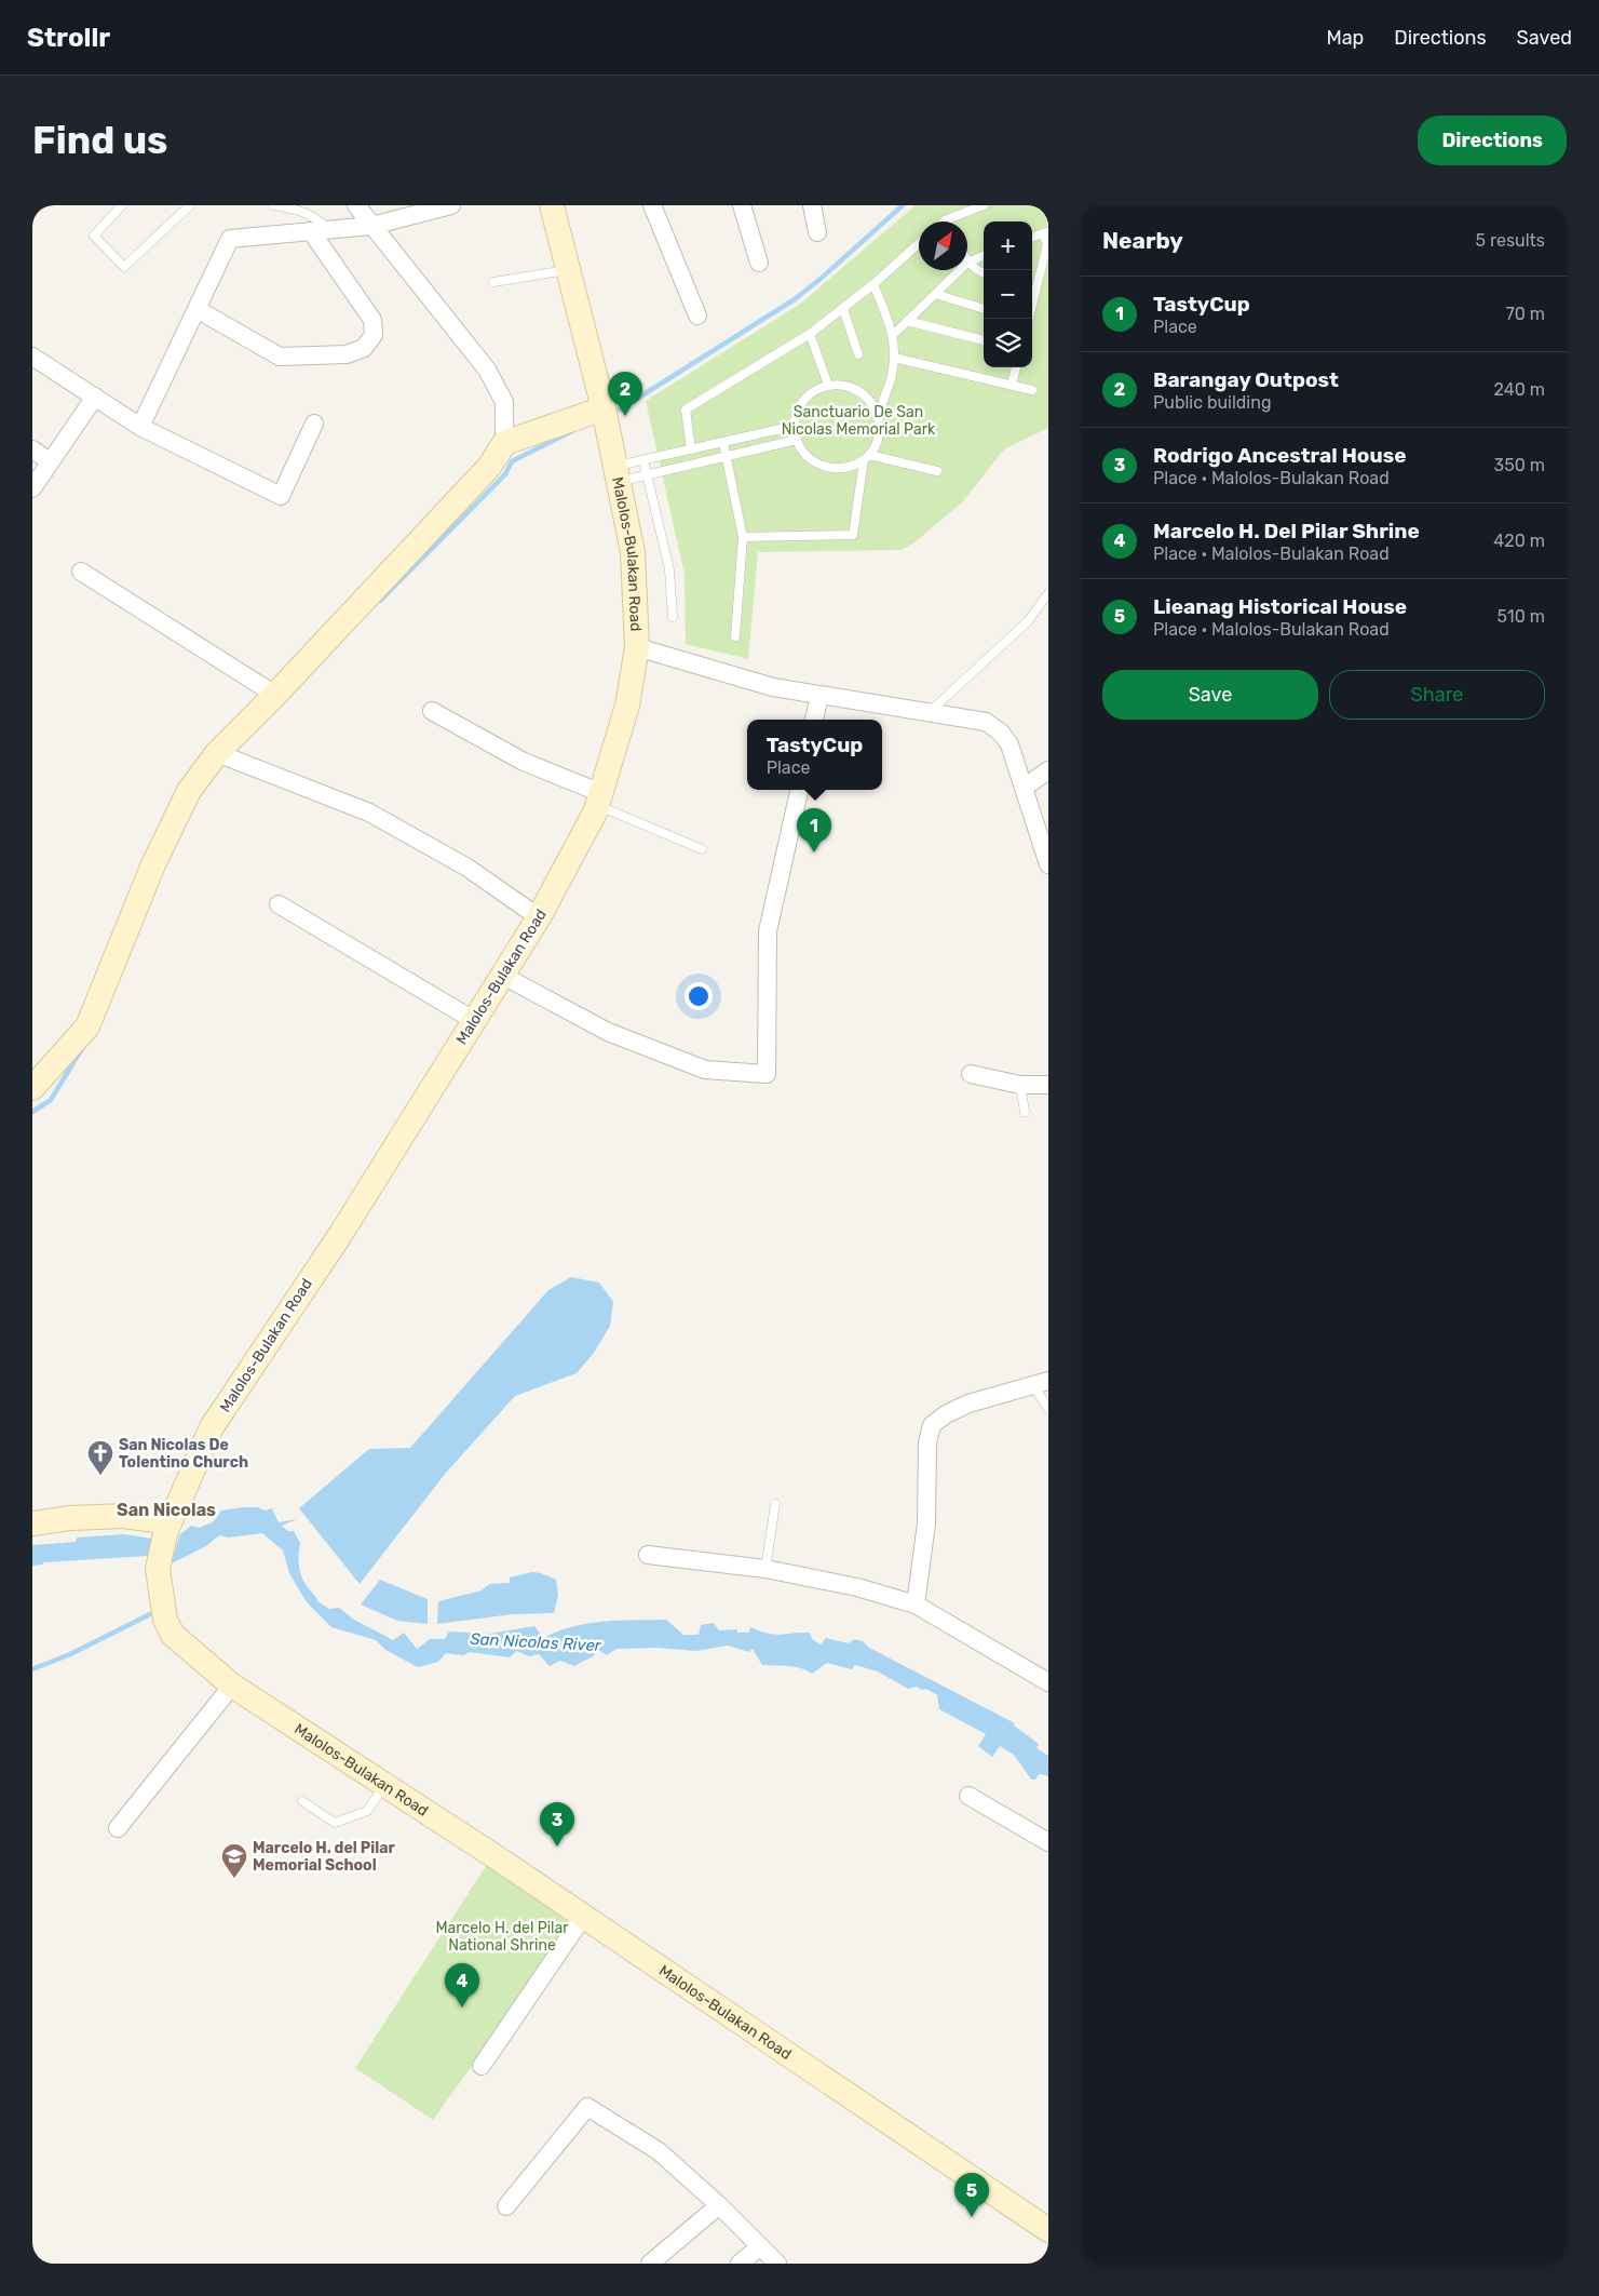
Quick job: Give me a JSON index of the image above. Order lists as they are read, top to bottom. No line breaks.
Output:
{"streets":{"main road":["Malolos-Bulakan Road"]},"districts":["San Nicolas"],"water":["San Nicolas River"],"parks":["Sanctuario De San Nicolas Memorial Park","Marcelo H. del Pilar National Shrine"],"places":{"church":["San Nicolas De Tolentino Church"],"school or university":["Marcelo H. del Pilar Memorial School"]},"north":"top right","page":{"header":"Strollr","nav":["Map","Directions","Saved"],"buttons":["Directions",["Save","Share"]],"title":"Find us","heading":["Nearby","5 results"],"map_buttons":["+","−"],"list":[{"mark":"1","name":"TastyCup","note":"Place","value":"70 m"},{"mark":"2","name":"Barangay Outpost","note":"Public building","value":"240 m"},{"mark":"3","name":"Rodrigo Ancestral House","note":"Place · Malolos-Bulakan Road","value":"350 m"},{"mark":"4","name":"Marcelo H. Del Pilar Shrine","note":"Place · Malolos-Bulakan Road","value":"420 m"},{"mark":"5","name":"Lieanag Historical House","note":"Place · Malolos-Bulakan Road","value":"510 m"}],"pins":["2","1","3","4","5"],"popup":["TastyCup","Place"]}}
